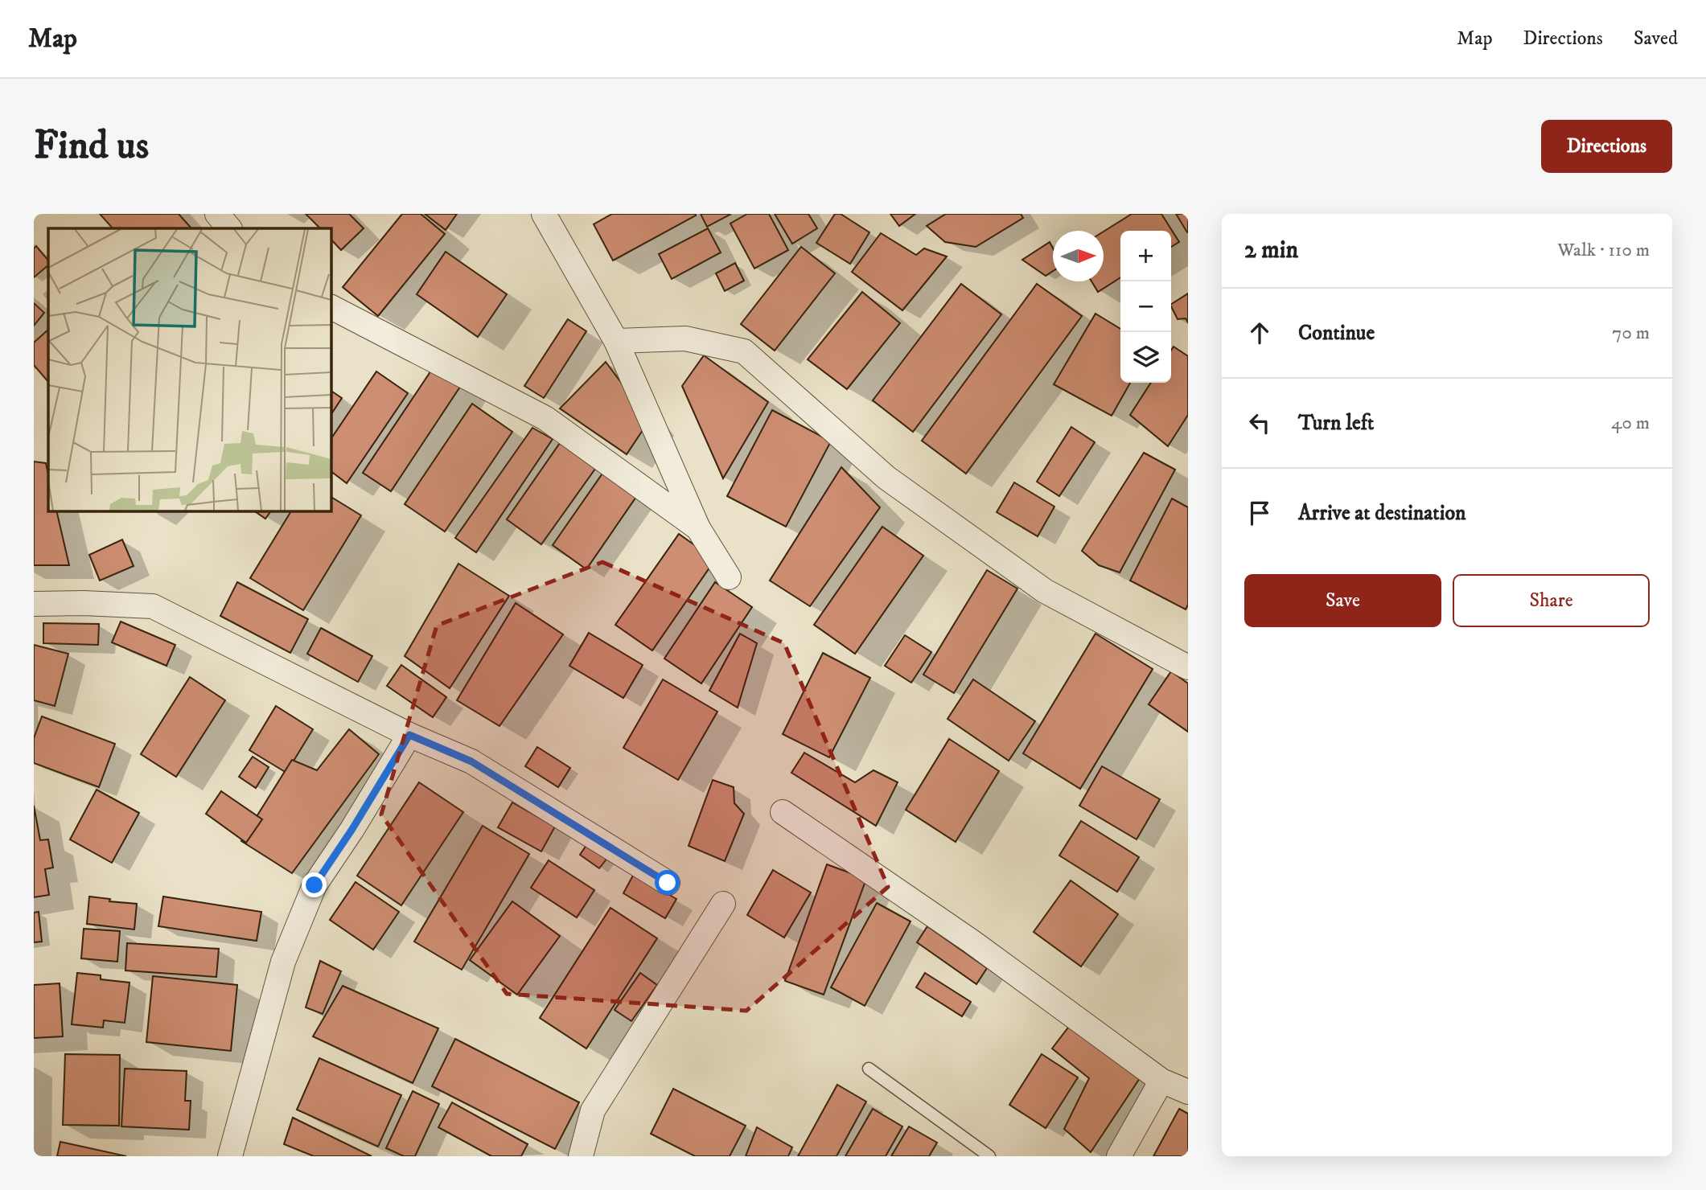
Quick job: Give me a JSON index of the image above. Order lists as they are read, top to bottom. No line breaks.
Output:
{"north":"right","page":{"header":"Map","nav":["Map","Directions","Saved"],"buttons":["Directions",["Save","Share"]],"title":"Find us","heading":["2 min","Walk · 110 m"],"map_buttons":["+","−"],"list":[["Continue","70 m"],["Turn left","40 m"],"Arrive at destination"]}}
